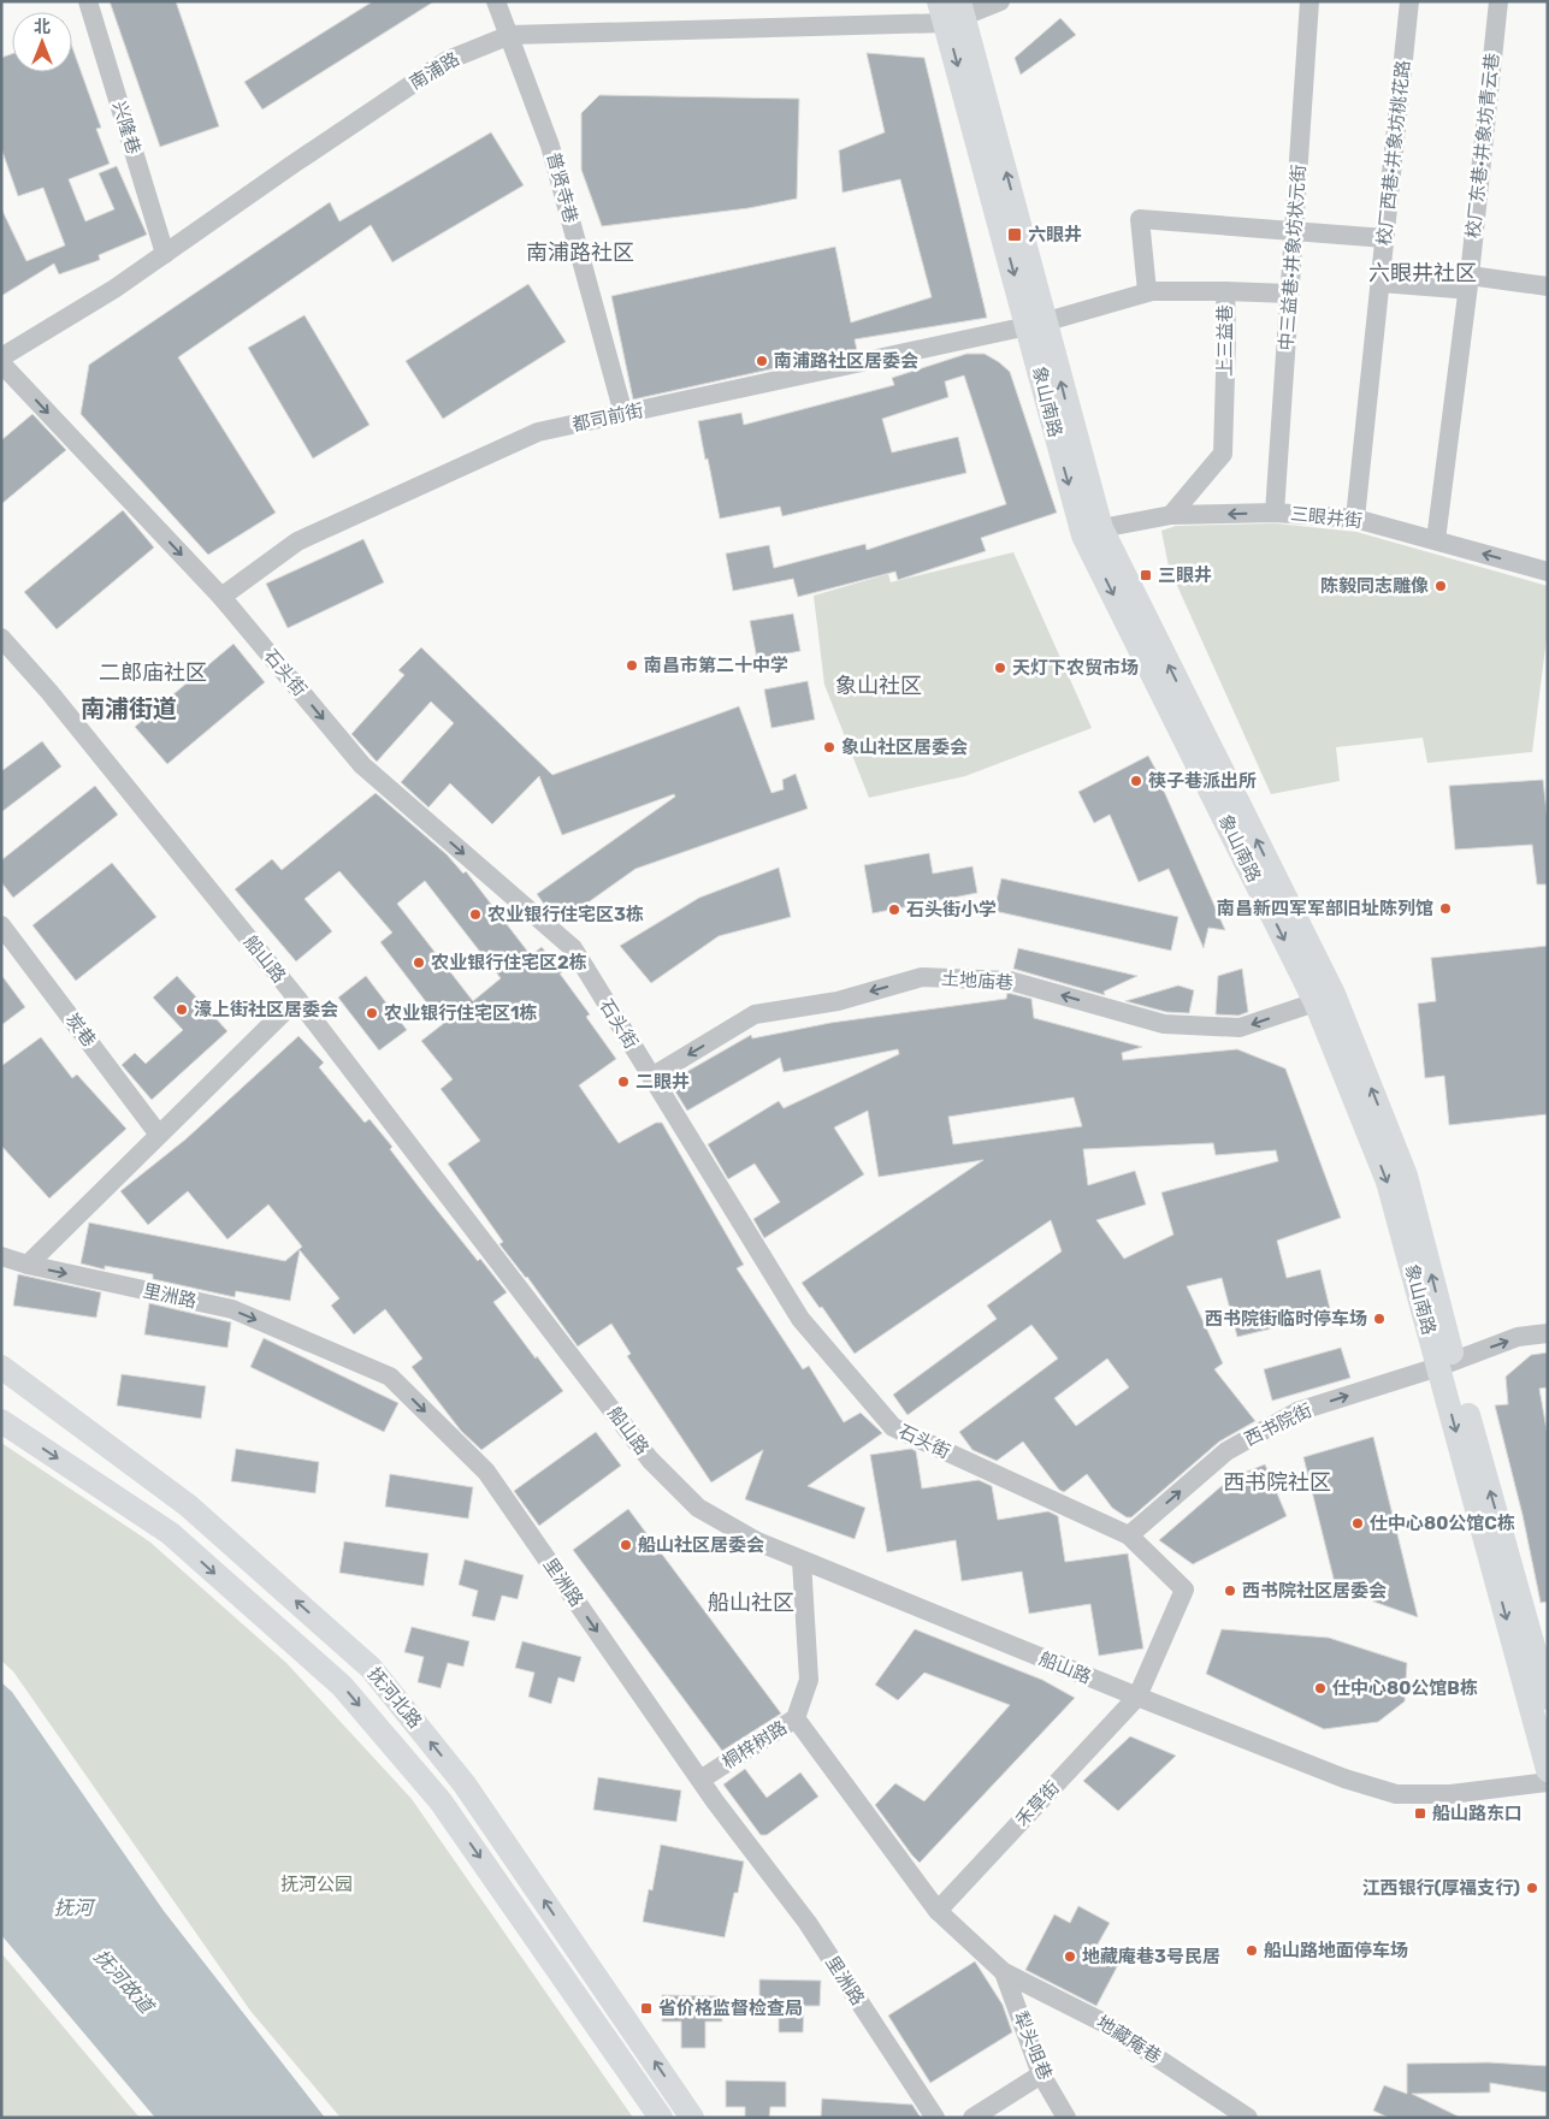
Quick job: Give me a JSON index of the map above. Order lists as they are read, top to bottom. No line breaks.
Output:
{"streets":{"main road":["象山南路","抚河北路"],"street":["南浦路","兴隆巷","校厂东巷·井象坊青云巷","校厂西巷·井象坊桃花路","普贤寺巷","中三益巷·井象坊状元街","上三益巷","都司前街","三眼井街","石头街","船山路","土地庙巷","炭巷","里洲路","西书院街","桐梓树路","禾草街","地藏庵巷","犁头咀巷"]},"crossings":[["南浦路","兴隆巷"],["南浦路","普贤寺巷"],["南浦路","象山南路"],["校厂东巷·井象坊青云巷","三眼井街"],["校厂西巷·井象坊桃花路","三眼井街"],["普贤寺巷","都司前街"],["中三益巷·井象坊状元街","三眼井街"],["上三益巷","象山南路"],["上三益巷","都司前街"],["上三益巷","三眼井街"],["象山南路","都司前街"],["象山南路","三眼井街"],["象山南路","土地庙巷"],["象山南路","西书院街"],["都司前街","石头街"],["石头街","船山路"],["石头街","土地庙巷"],["石头街","西书院街"],["石头街","禾草街"],["船山路","桐梓树路"],["船山路","禾草街"],["里洲路","桐梓树路"],["地藏庵巷","犁头咀巷"]],"one_way":["三眼井街","石头街","土地庙巷","里洲路","西书院街"],"districts":["南浦路社区","六眼井社区","二郎庙社区","象山社区","南浦街道","西书院社区","船山社区"],"water":["抚河","抚河故道"],"parks":["抚河公园"],"places":{"transit":["六眼井","三眼井","船山路东口","省价格监督检查局"],"other":["南浦路社区居委会","陈毅同志雕像","南昌市第二十中学","天灯下农贸市场","象山社区居委会","筷子巷派出所","南昌新四军军部旧址陈列馆","石头街小学","农业银行住宅区3栋","农业银行住宅区2栋","濠上街社区居委会","农业银行住宅区1栋","二眼井","西书院街临时停车场","仕中心80公馆C栋","船山社区居委会","西书院社区居委会","仕中心80公馆B栋","江西银行(厚福支行)","船山路地面停车场","地藏庵巷3号民居"]},"north":"top"}
